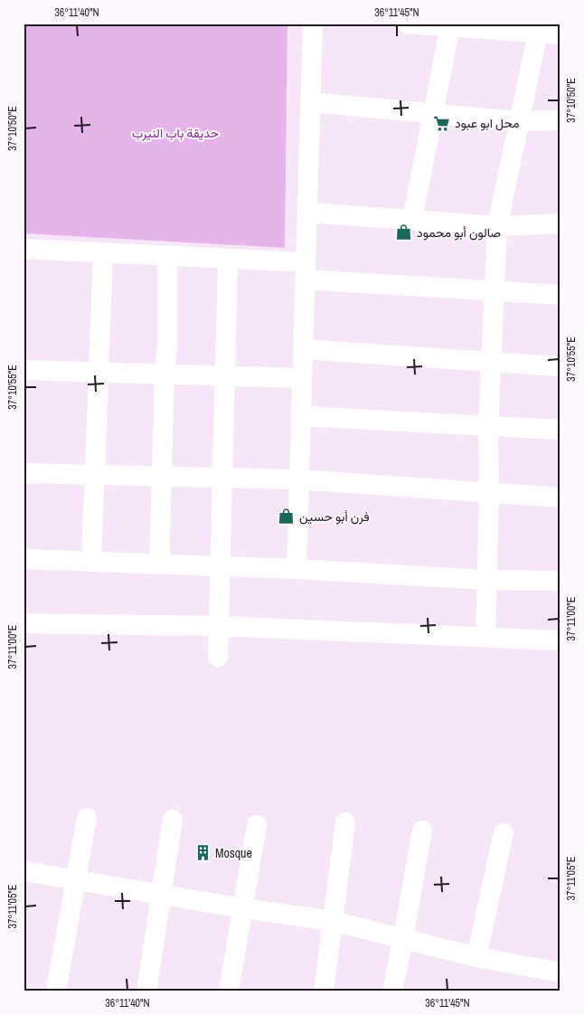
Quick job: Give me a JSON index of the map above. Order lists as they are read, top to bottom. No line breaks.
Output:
{"parks":["حديقة باب النيرب"],"places":{"supermarket":["محل ابو عبود"],"shop":["صالون أبو محمود","فرن أبو حسين"],"building":["Mosque"]},"coordinates":["36°11'40\"N","36°11'45\"N","37°10'50\"E","37°10'55\"E","37°11'00\"E","37°11'05\"E"]}
